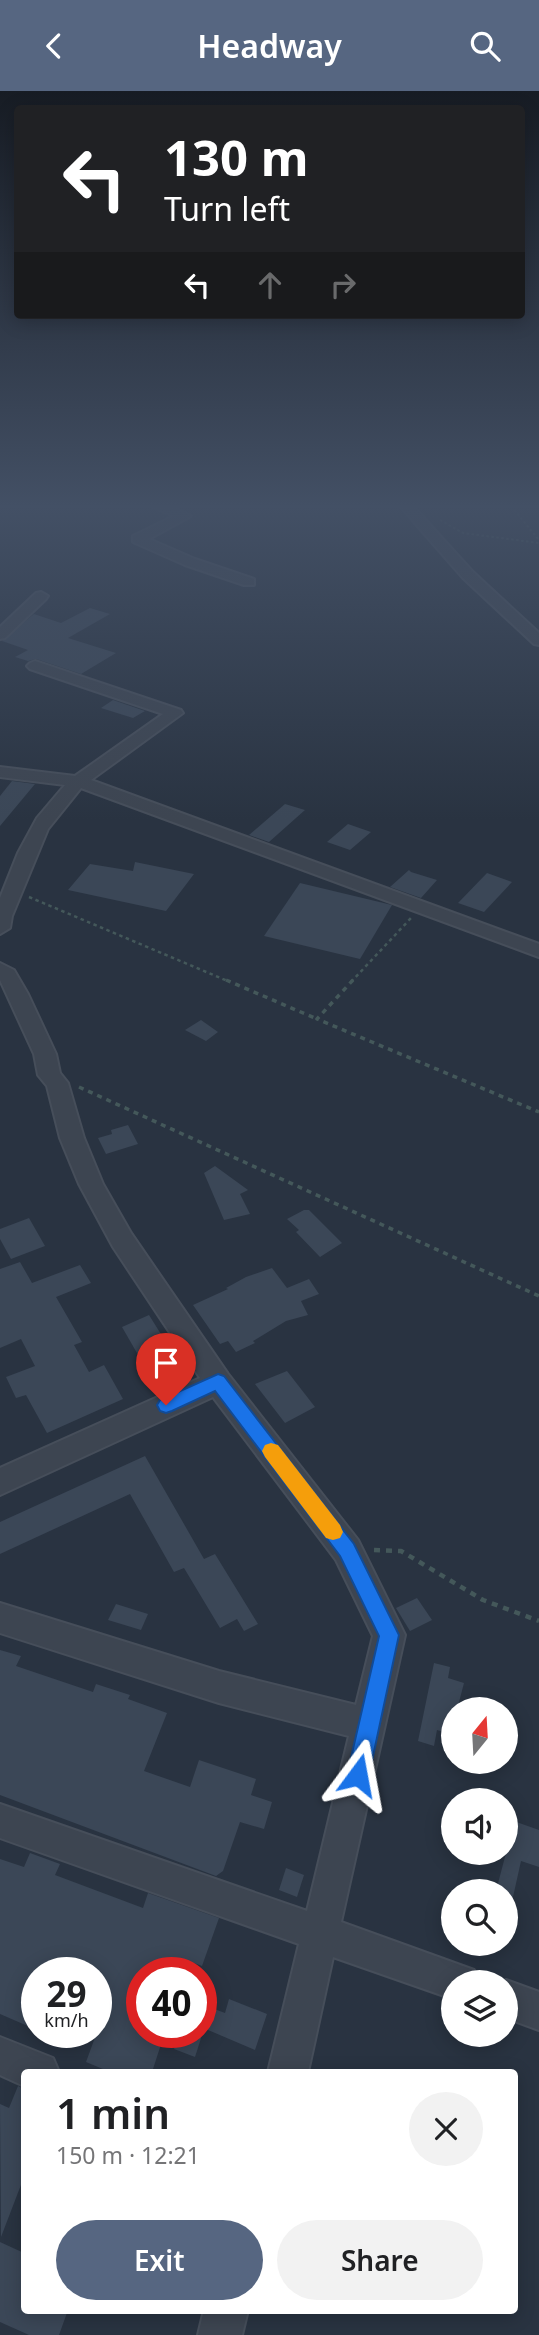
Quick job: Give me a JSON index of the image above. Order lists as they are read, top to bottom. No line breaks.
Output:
{"north":"top","page":{"header":"Headway","turn":["130 m","Turn left"],"speed":"29 km/h","limit":"40","heading":["1 min","150 m · 12:21"],"buttons":["Exit","Share"]}}
